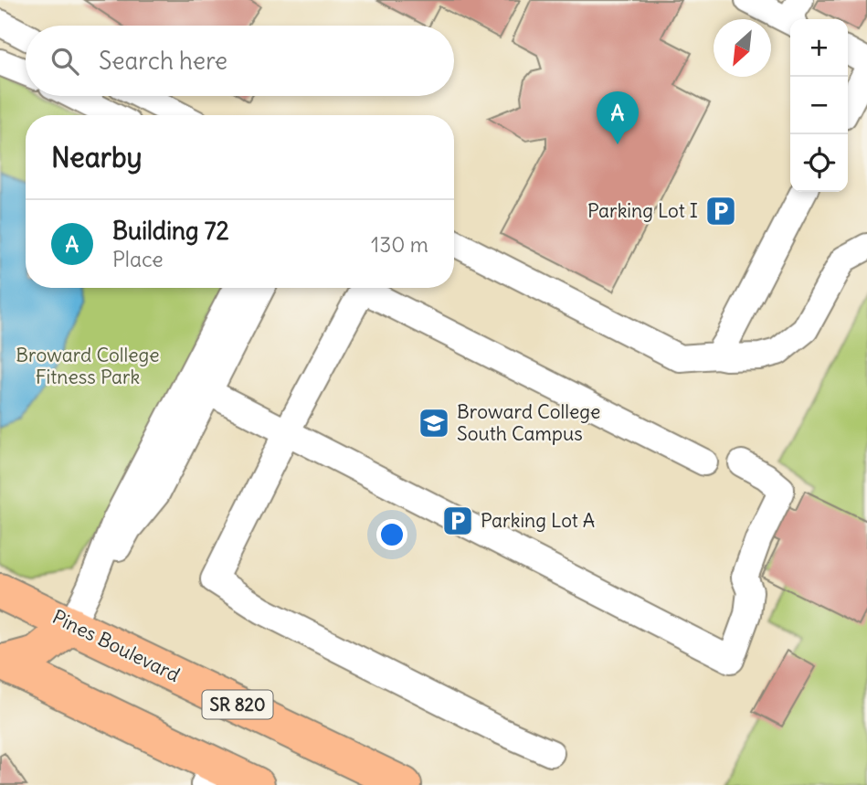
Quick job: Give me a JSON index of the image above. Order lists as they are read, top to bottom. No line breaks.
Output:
{"streets":{"highway":["Pines Boulevard","SR 820"]},"parks":["Broward College Fitness Park"],"places":{"parking":["Parking Lot I","Parking Lot A"],"school or university":["Broward College South Campus"]},"north":"bottom left","page":{"map_buttons":["+","−"],"search":"Search here","pins":"A","heading":"Nearby","list":[{"mark":"A","name":"Building 72","note":"Place","value":"130 m"}]}}
